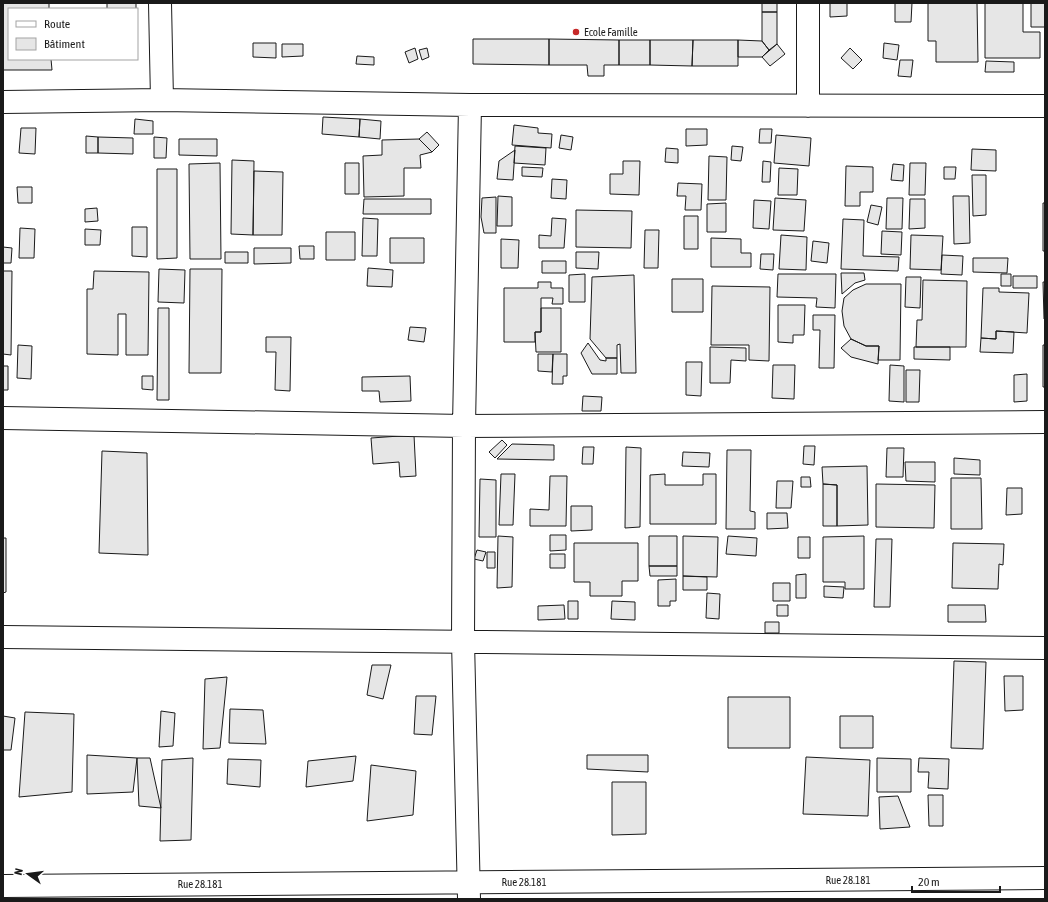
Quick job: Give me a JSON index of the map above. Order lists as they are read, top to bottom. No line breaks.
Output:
{"streets":{"street":["Rue 28.181"]},"places":["Ecole Famille"],"legend":["Route","Bâtiment"],"scale_bar":"20 m","north":"left"}
